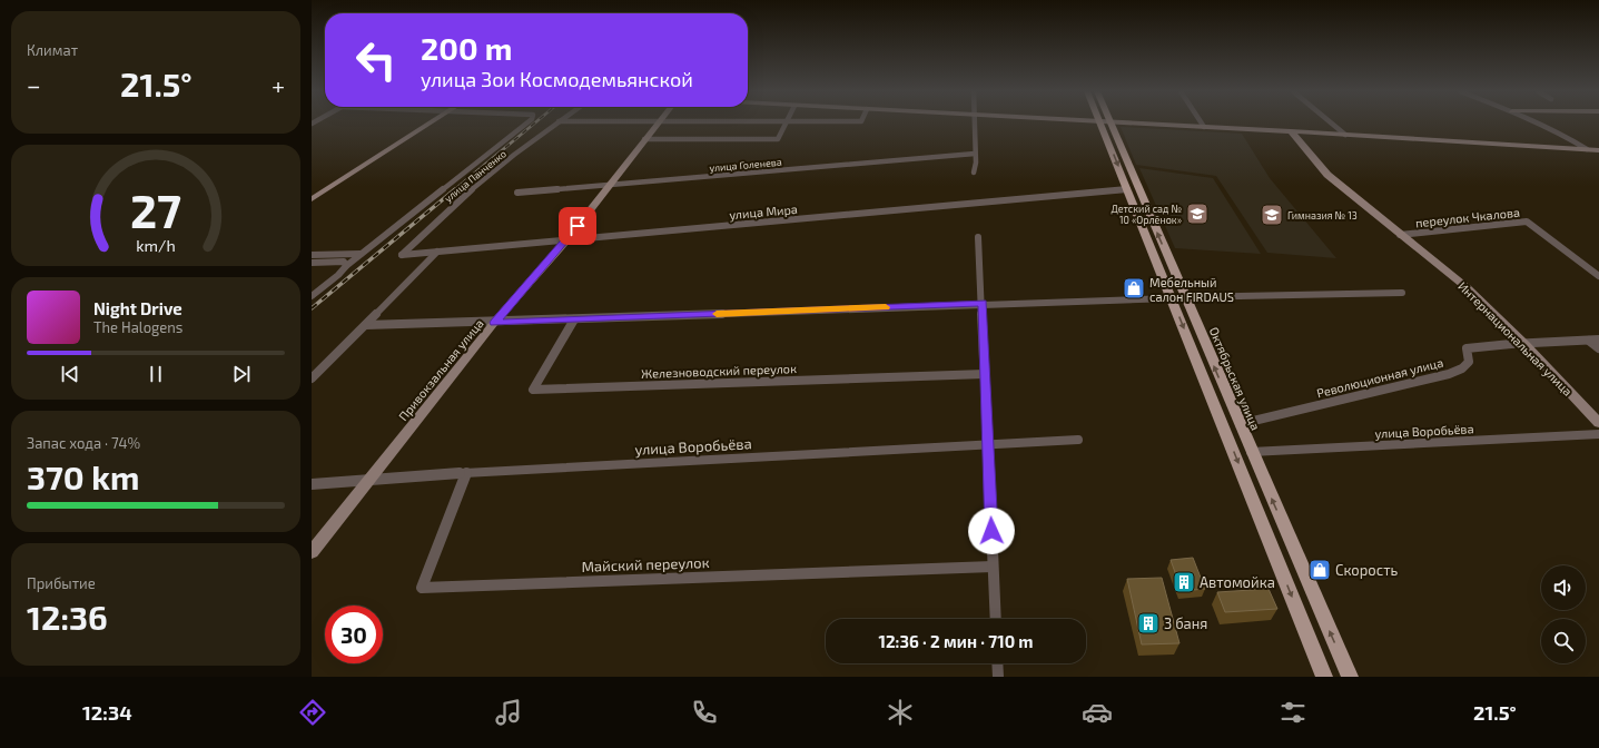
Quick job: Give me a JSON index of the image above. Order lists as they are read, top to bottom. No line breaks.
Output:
{"streets":{"main road":["Октябрьская улица"],"street":["улица Голенева","улица Панченко","улица Мира","переулок Чкалова","Интернациональная улица","Привокзальная улица","Железноводский переулок","Революционная улица","улица Воробьёва","Майский переулок"]},"crossings":[["улица Голенева","Привокзальная улица"],["улица Панченко","улица Мира"],["улица Мира","Привокзальная улица"],["улица Мира","Октябрьская улица"],["переулок Чкалова","Интернациональная улица"],["Интернациональная улица","Революционная улица"],["Привокзальная улица","улица Воробьёва"],["Революционная улица","Октябрьская улица"],["Октябрьская улица","улица Воробьёва"],["улица Воробьёва","Майский переулок"]],"places":{"school or university":["Детский сад № 10 «Орлёнок»","Гимназия № 13"],"shop":["Мебельный салон FIRDAUS","Скорость"],"building":["Автомойка","3 баня"]},"page":{"tile":["Климат",["Запас хода · 74%","370 km"],["Прибытие","12:36"]],"turn":["200 m","улица Зои Космодемьянской"],"heat":["−","21.5°","+"],"song":["Night Drive","The Halogens"],"limit":"30","trip":"12:36 · 2 мин · 710 m","tabs":["12:34","21.5°"],"gauge":["27","km/h"]}}
